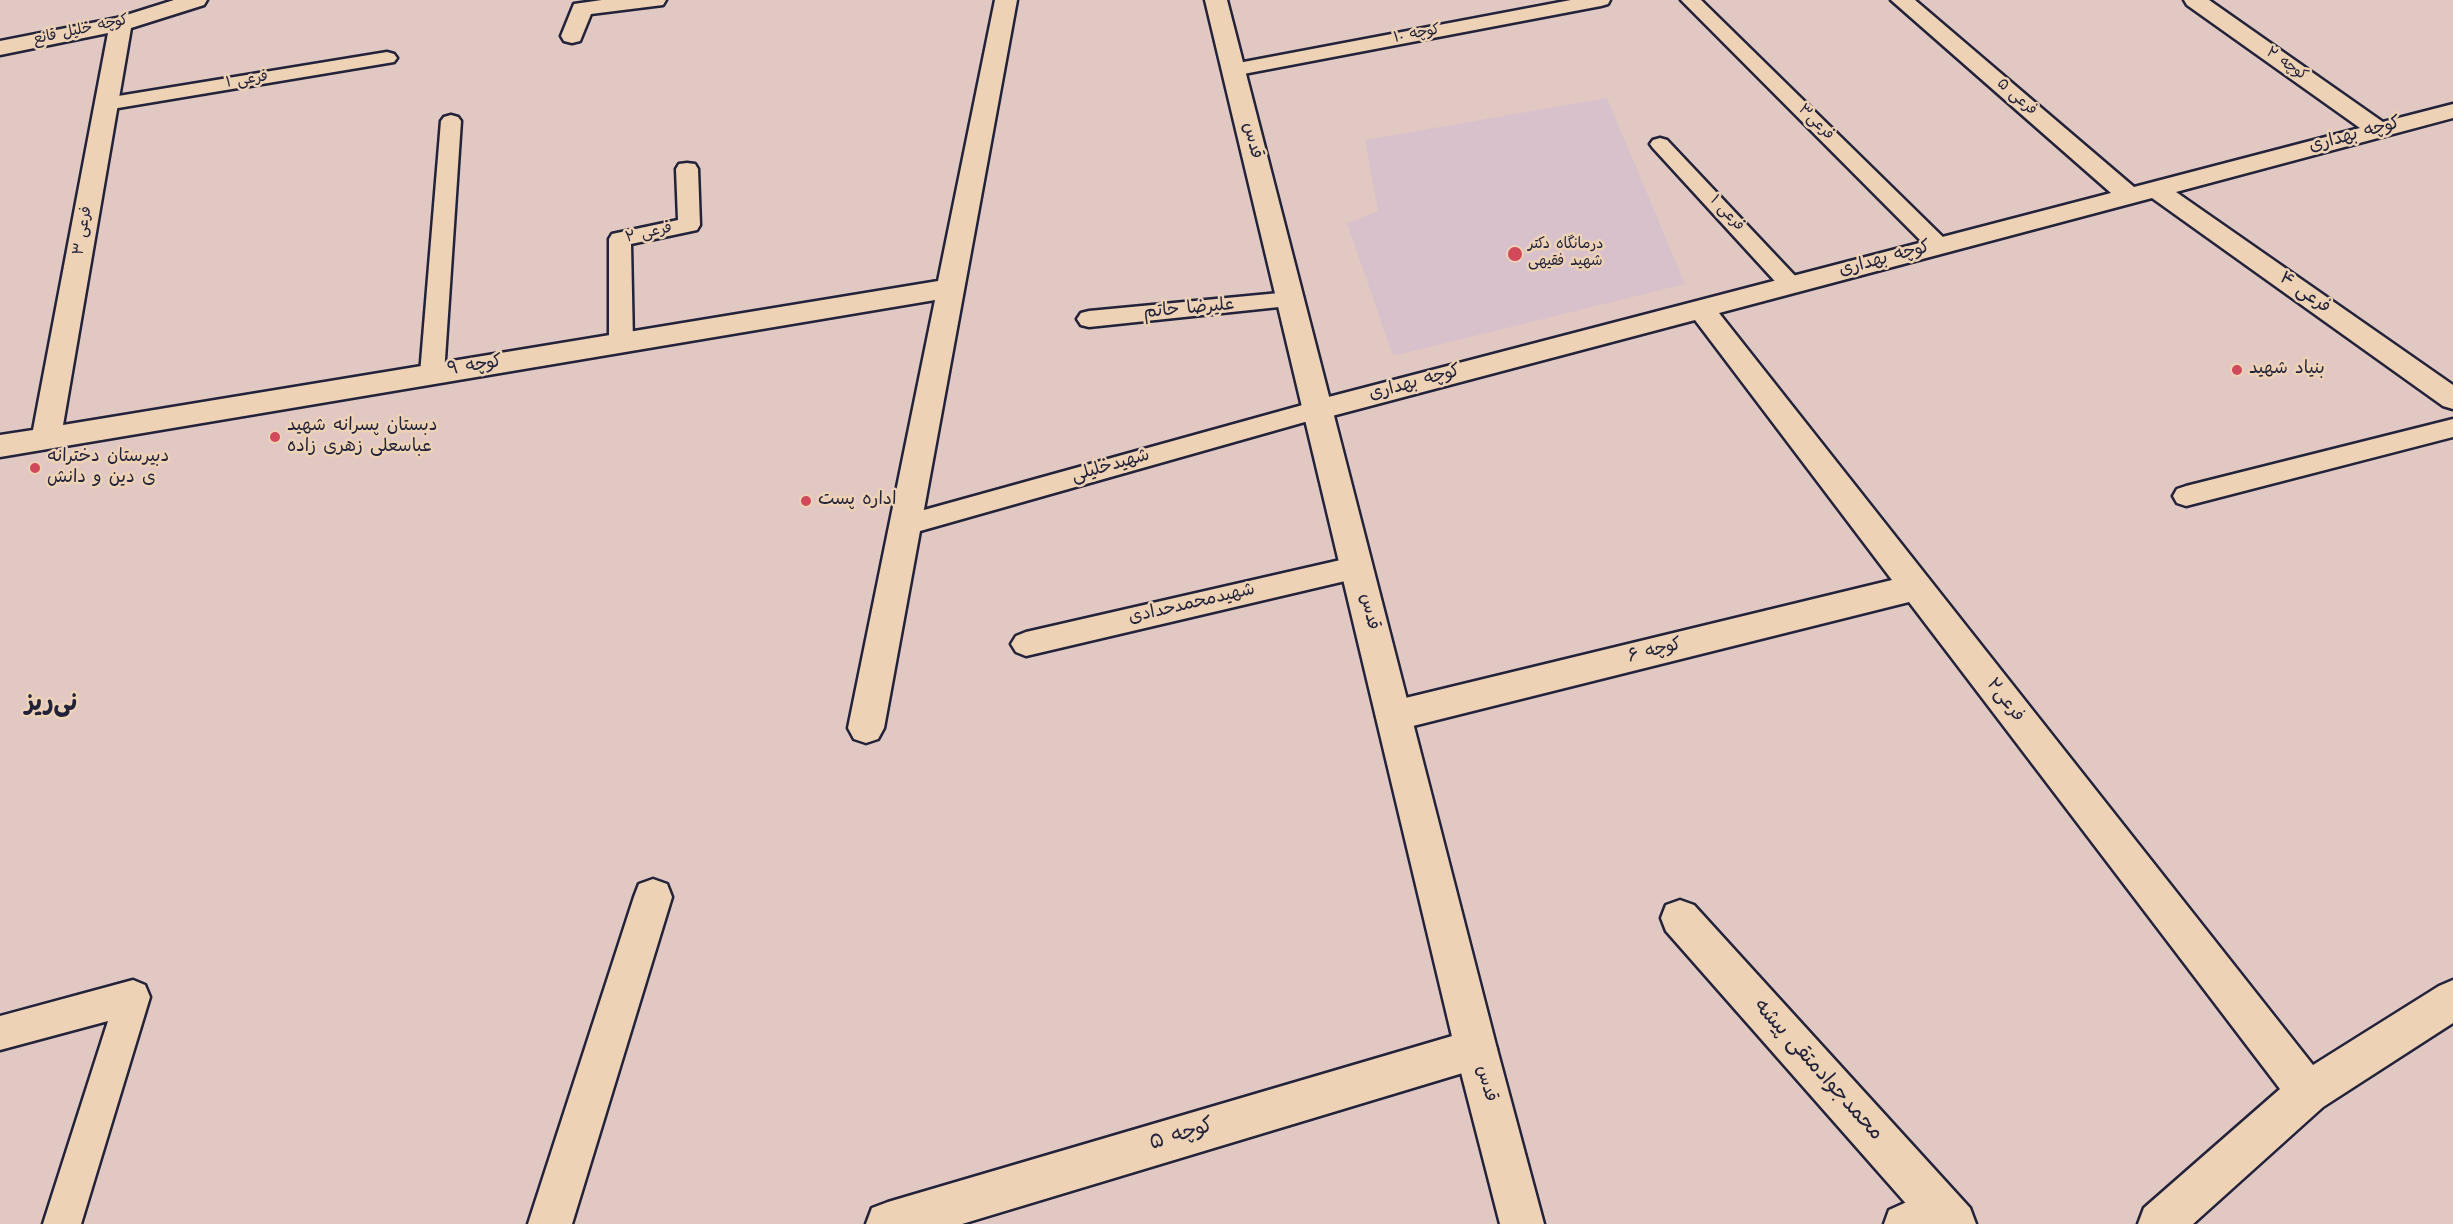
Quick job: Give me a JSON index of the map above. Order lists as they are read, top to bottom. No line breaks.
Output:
{"streets":{"street":["کوچه خلیل قانع","کوچه ۲","فرعی ۵","کوچه بهداری","قدس","فرعی ۳","فرعی ۴","کوچه ۹","کوچه ۶","فرعی۲","محمدجوادمتقی پیشه","کوچه ۵"],"lane":["کوچه ۱۰","فرعی ۱","فرعی۳","فرعی ۲","علیرضا حاتم","شهیدخلیلی","شهیدمحمدحدادی"]},"crossings":[["کوچه خلیل قانع","فرعی ۳"],["کوچه ۱۰","قدس"],["کوچه ۲","کوچه بهداری"],["فرعی ۱","کوچه بهداری"],["فرعی ۱","فرعی ۳"],["فرعی ۵","کوچه بهداری"],["فرعی۳","کوچه بهداری"],["کوچه بهداری","قدس"],["کوچه بهداری","فرعی ۴"],["کوچه بهداری","شهیدخلیلی"],["کوچه بهداری","فرعی۲"],["قدس","علیرضا حاتم"],["قدس","شهیدخلیلی"],["قدس","شهیدمحمدحدادی"],["قدس","کوچه ۶"],["قدس","کوچه ۵"],["فرعی ۳","کوچه ۹"],["فرعی ۲","کوچه ۹"],["کوچه ۶","فرعی۲"]],"districts":["نی‌ریز"],"places":["درمانگاه دکتر شهید فقیهی","بنیاد شهید","دبستان پسرانه شهید عباسعلی زهری زاده","دبیرستان دخترانه ی دین و دانش","اداره پست"]}
